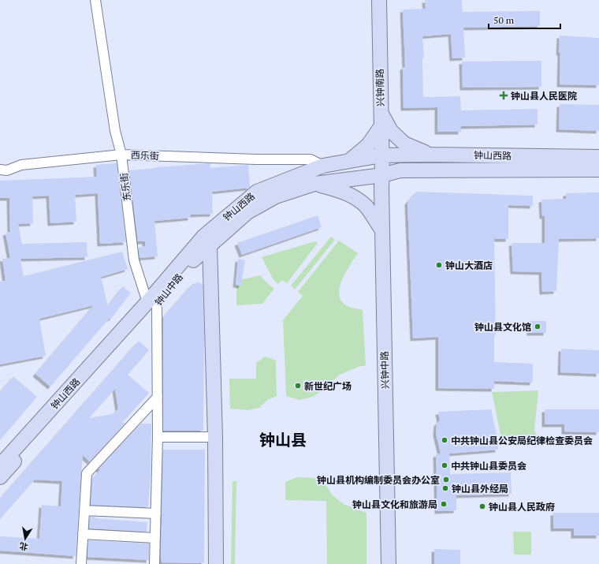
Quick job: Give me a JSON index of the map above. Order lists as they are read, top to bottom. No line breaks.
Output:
{"streets":{"main road":["兴钟南路","钟山西路","钟山中路","兴钟中路"],"street":["西乐街","东乐街"]},"crossings":[["兴钟南路","钟山西路"],["兴钟南路","钟山中路"],["兴钟南路","兴钟中路"],["西乐街","钟山西路"],["西乐街","东乐街"],["钟山西路","东乐街"],["钟山西路","钟山中路"],["钟山西路","兴钟中路"],["东乐街","钟山中路"],["钟山中路","兴钟中路"]],"districts":["钟山县"],"places":{"health":["钟山县人民医院"],"other":["钟山大酒店","钟山县文化馆","新世纪广场","中共钟山县公安局纪律检查委员会","中共钟山县委员会","钟山县机构编制委员会办公室","钟山县外经局","钟山县文化和旅游局","钟山县人民政府"]},"scale_bar":"50 m","north":"bottom"}
